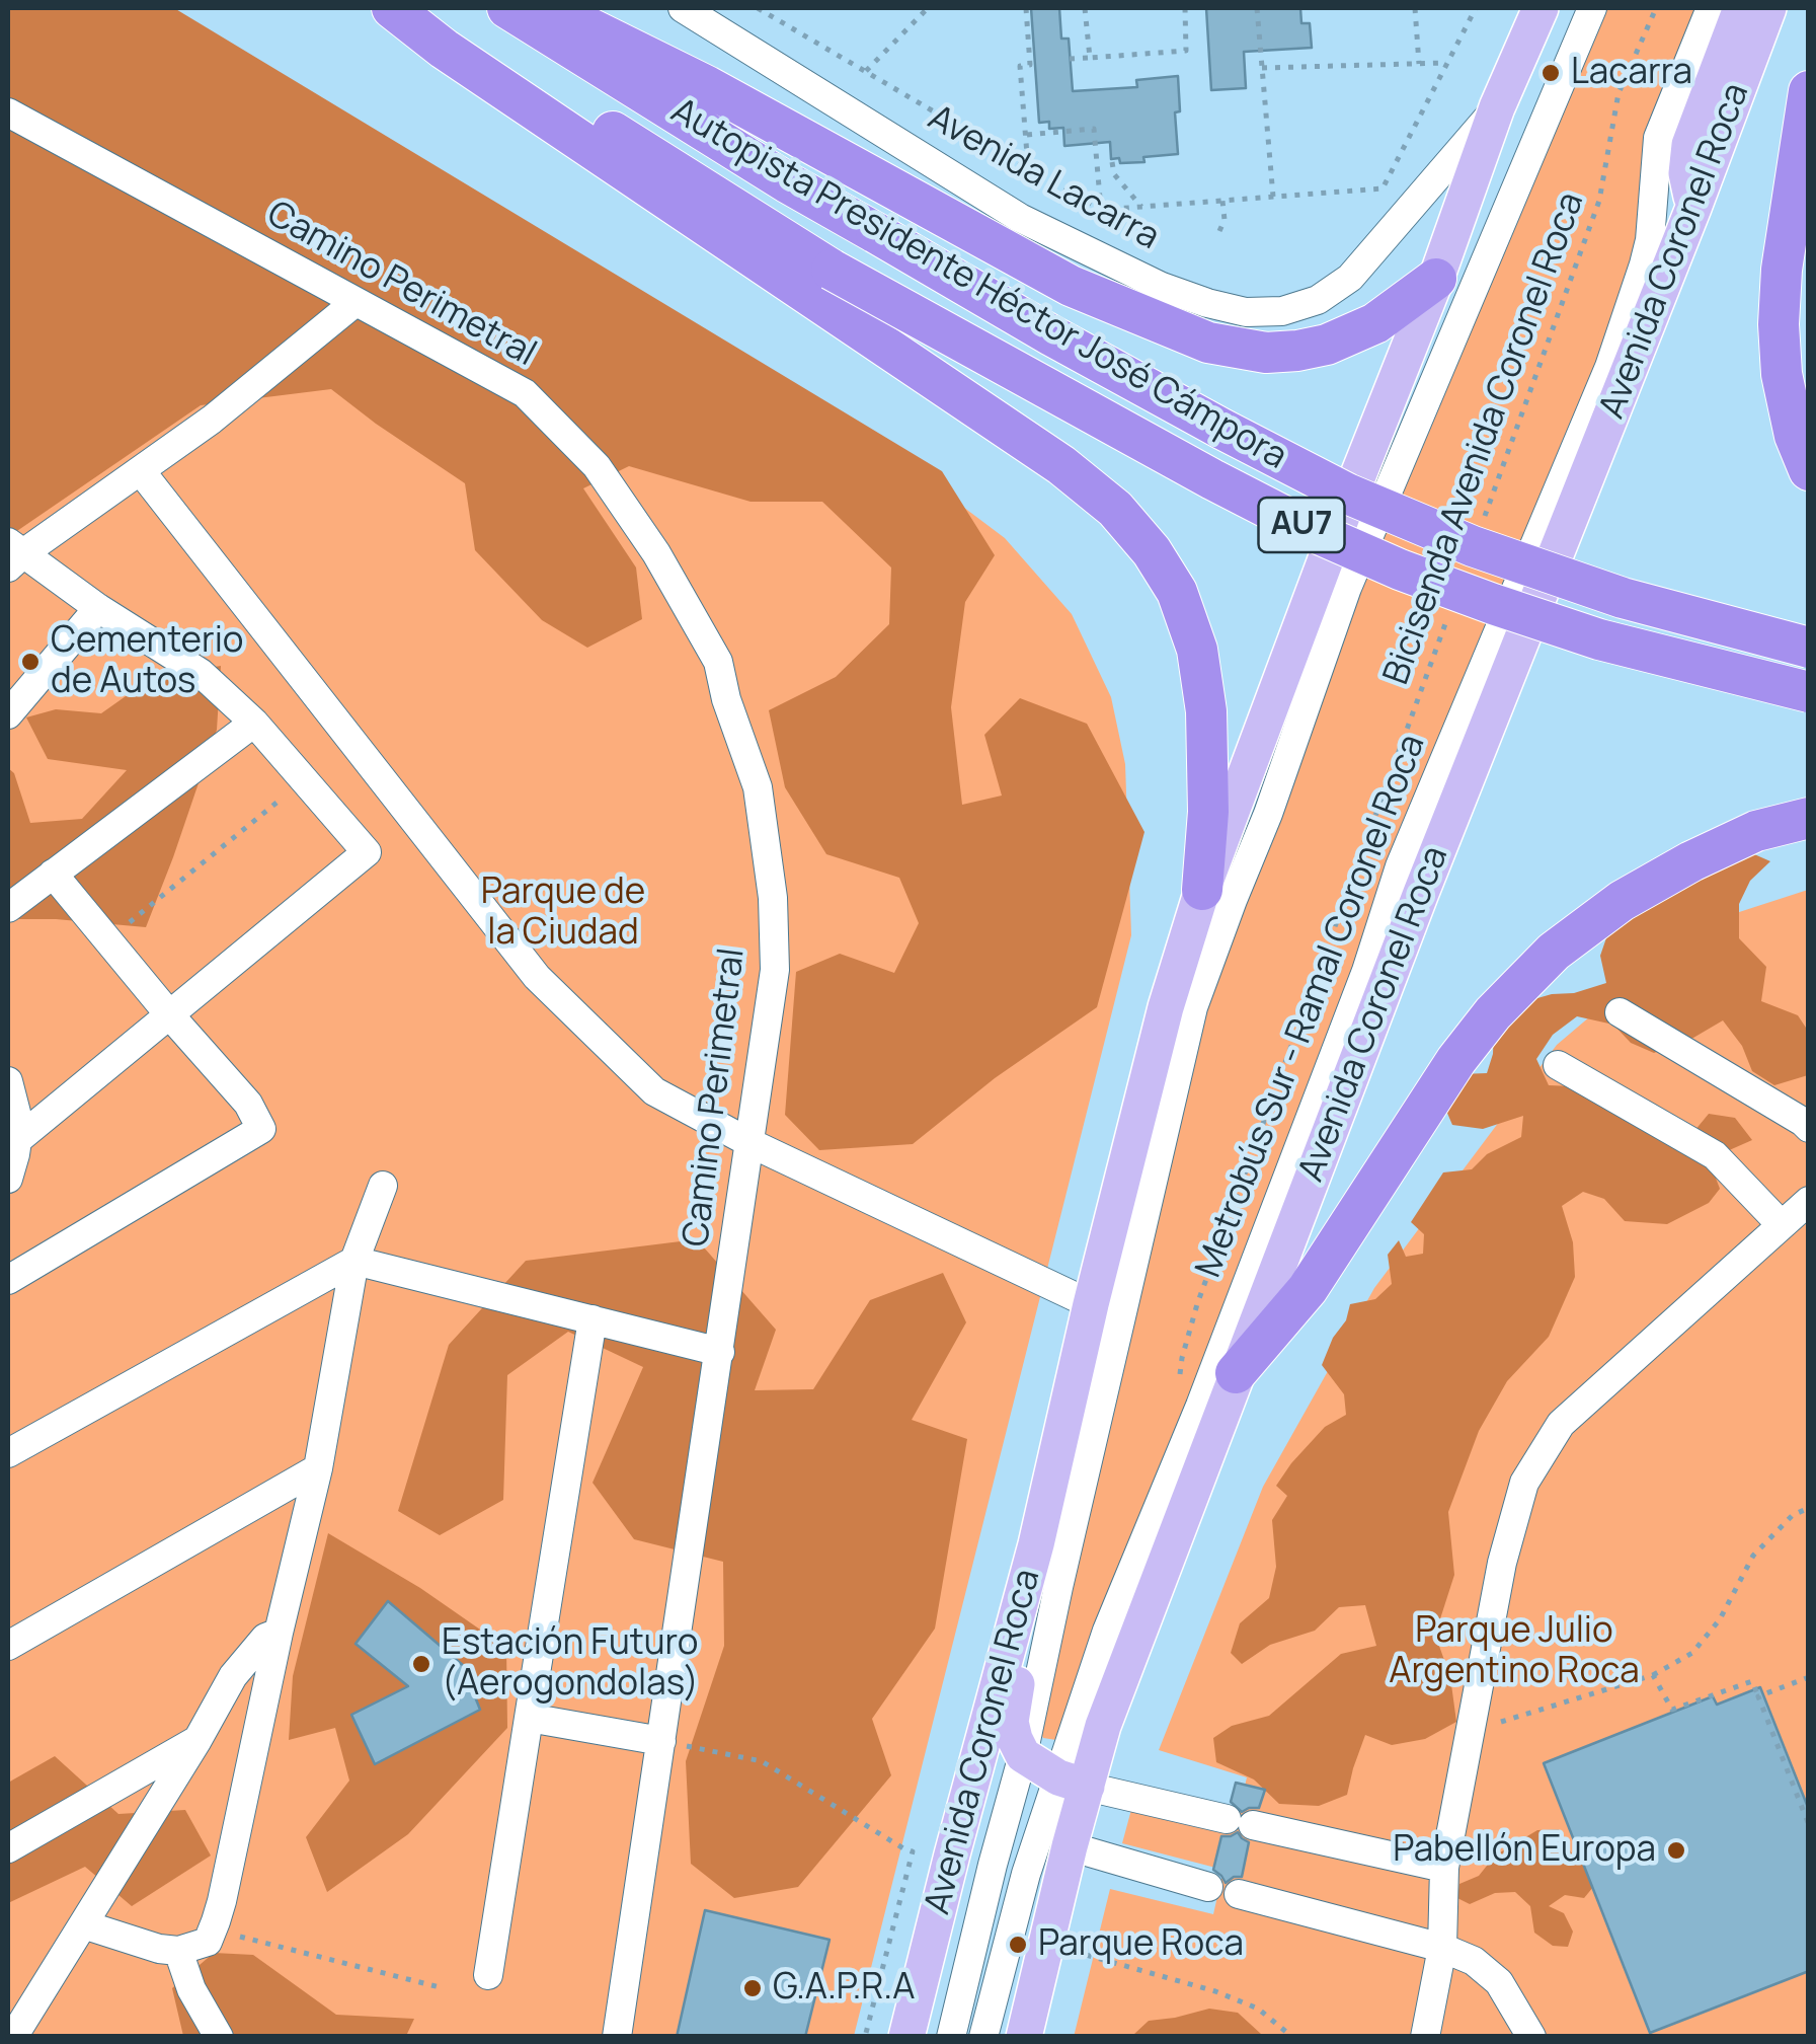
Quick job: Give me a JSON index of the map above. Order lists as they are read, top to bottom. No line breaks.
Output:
{"streets":{"highway":["Autopista Presidente Héctor José Cámpora","AU7"],"main road":["Avenida Coronel Roca"],"street":["Avenida Lacarra","Camino Perimetral","Metrobús Sur - Ramal Coronel Roca"],"path":["Bicisenda Avenida Coronel Roca"]},"crossings":[["Avenida Lacarra","Avenida Coronel Roca"],["Avenida Coronel Roca","Metrobús Sur - Ramal Coronel Roca"]],"parks":["Parque de la Ciudad","Parque Julio Argentino Roca"],"places":["Lacarra","Cementerio de Autos","Estación Futuro (Aerogondolas)","Pabellón Europa","Parque Roca","G.A.P.R.A"]}
